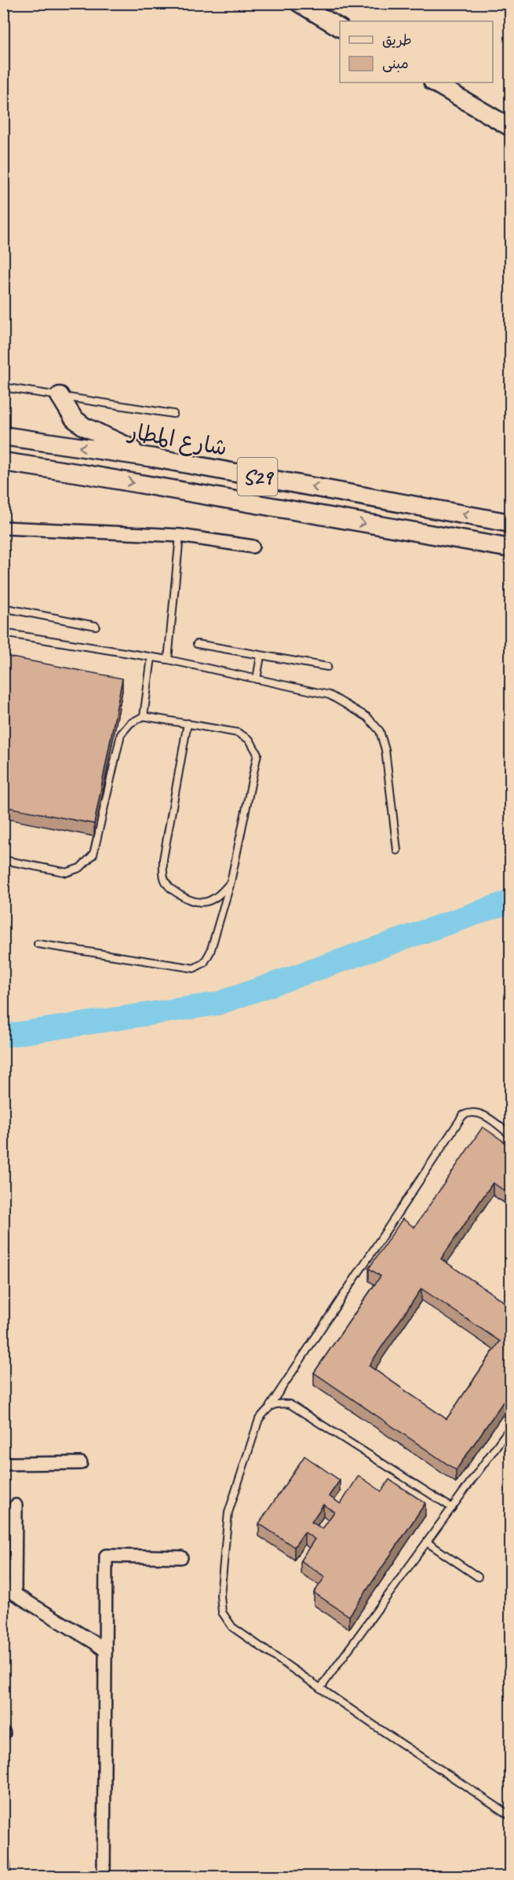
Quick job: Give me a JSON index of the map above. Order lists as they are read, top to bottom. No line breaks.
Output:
{"streets":{"main road":["شارع المطار","S29"]},"legend":["طريق","مبنى"]}
